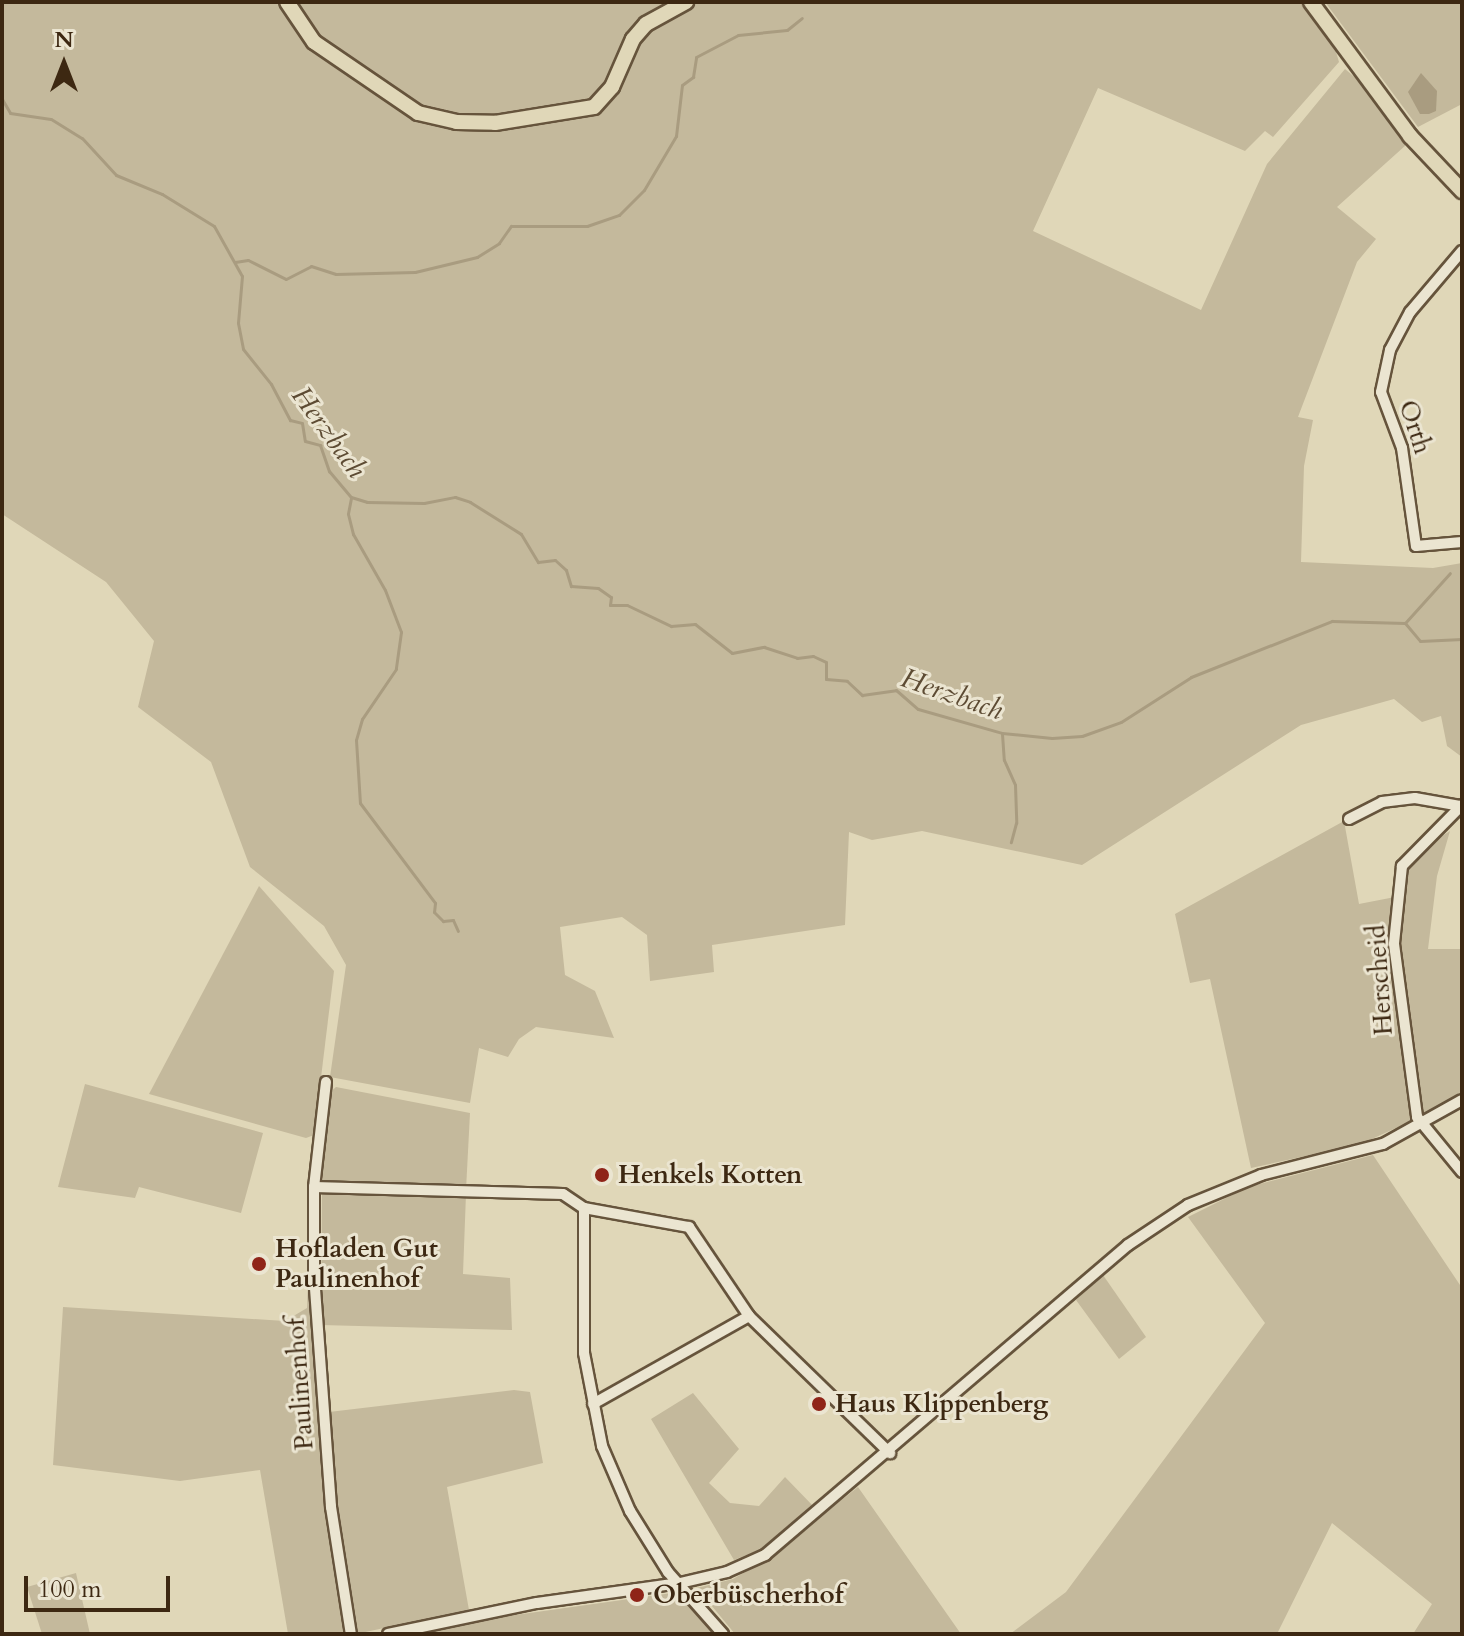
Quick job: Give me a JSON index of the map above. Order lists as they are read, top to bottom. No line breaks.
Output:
{"streets":{"street":["Orth","Herscheid","Paulinenhof"]},"water":["Herzbach"],"places":["Henkels Kotten","Hofladen Gut Paulinenhof","Haus Klippenberg","Oberbüscherhof"],"scale_bar":"100 m","north":"top"}
